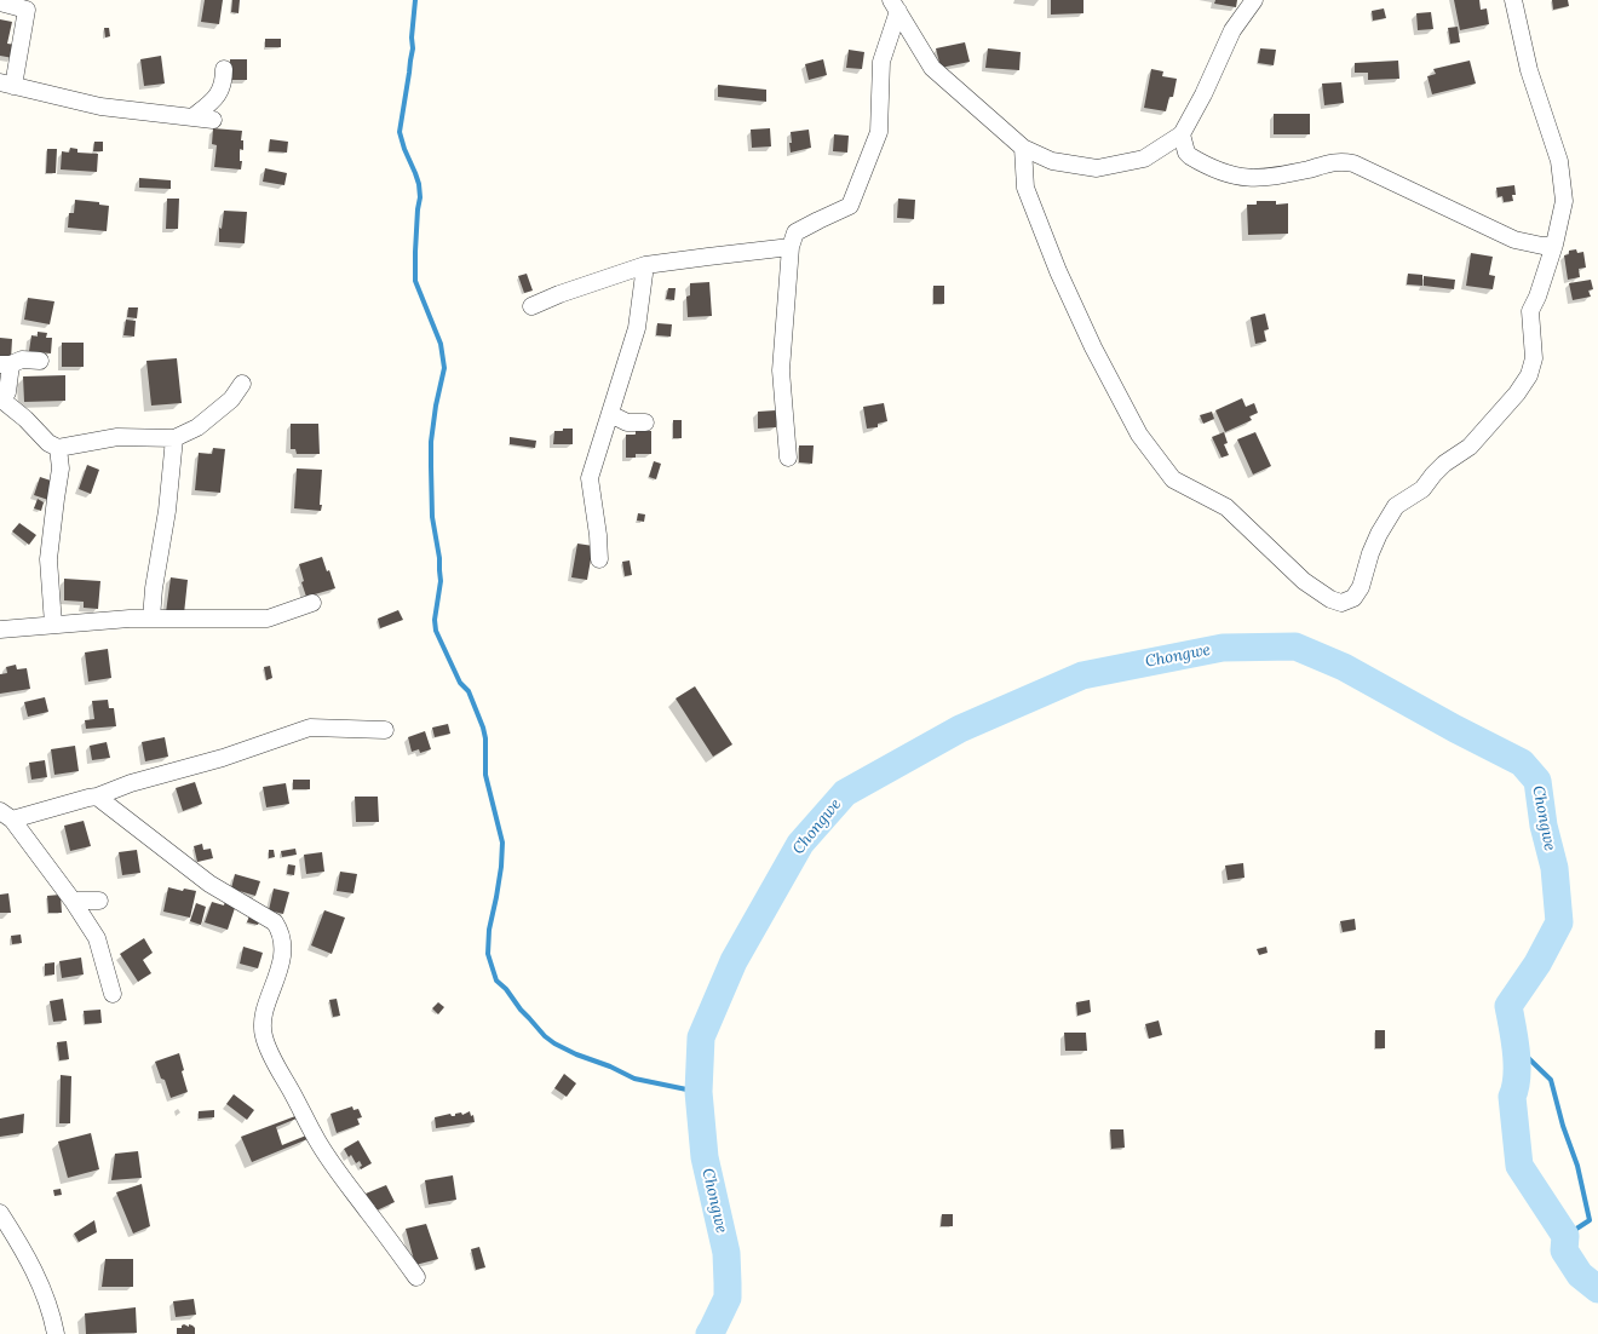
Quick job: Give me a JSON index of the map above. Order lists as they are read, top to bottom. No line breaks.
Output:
{"water":["Chongwe"]}
